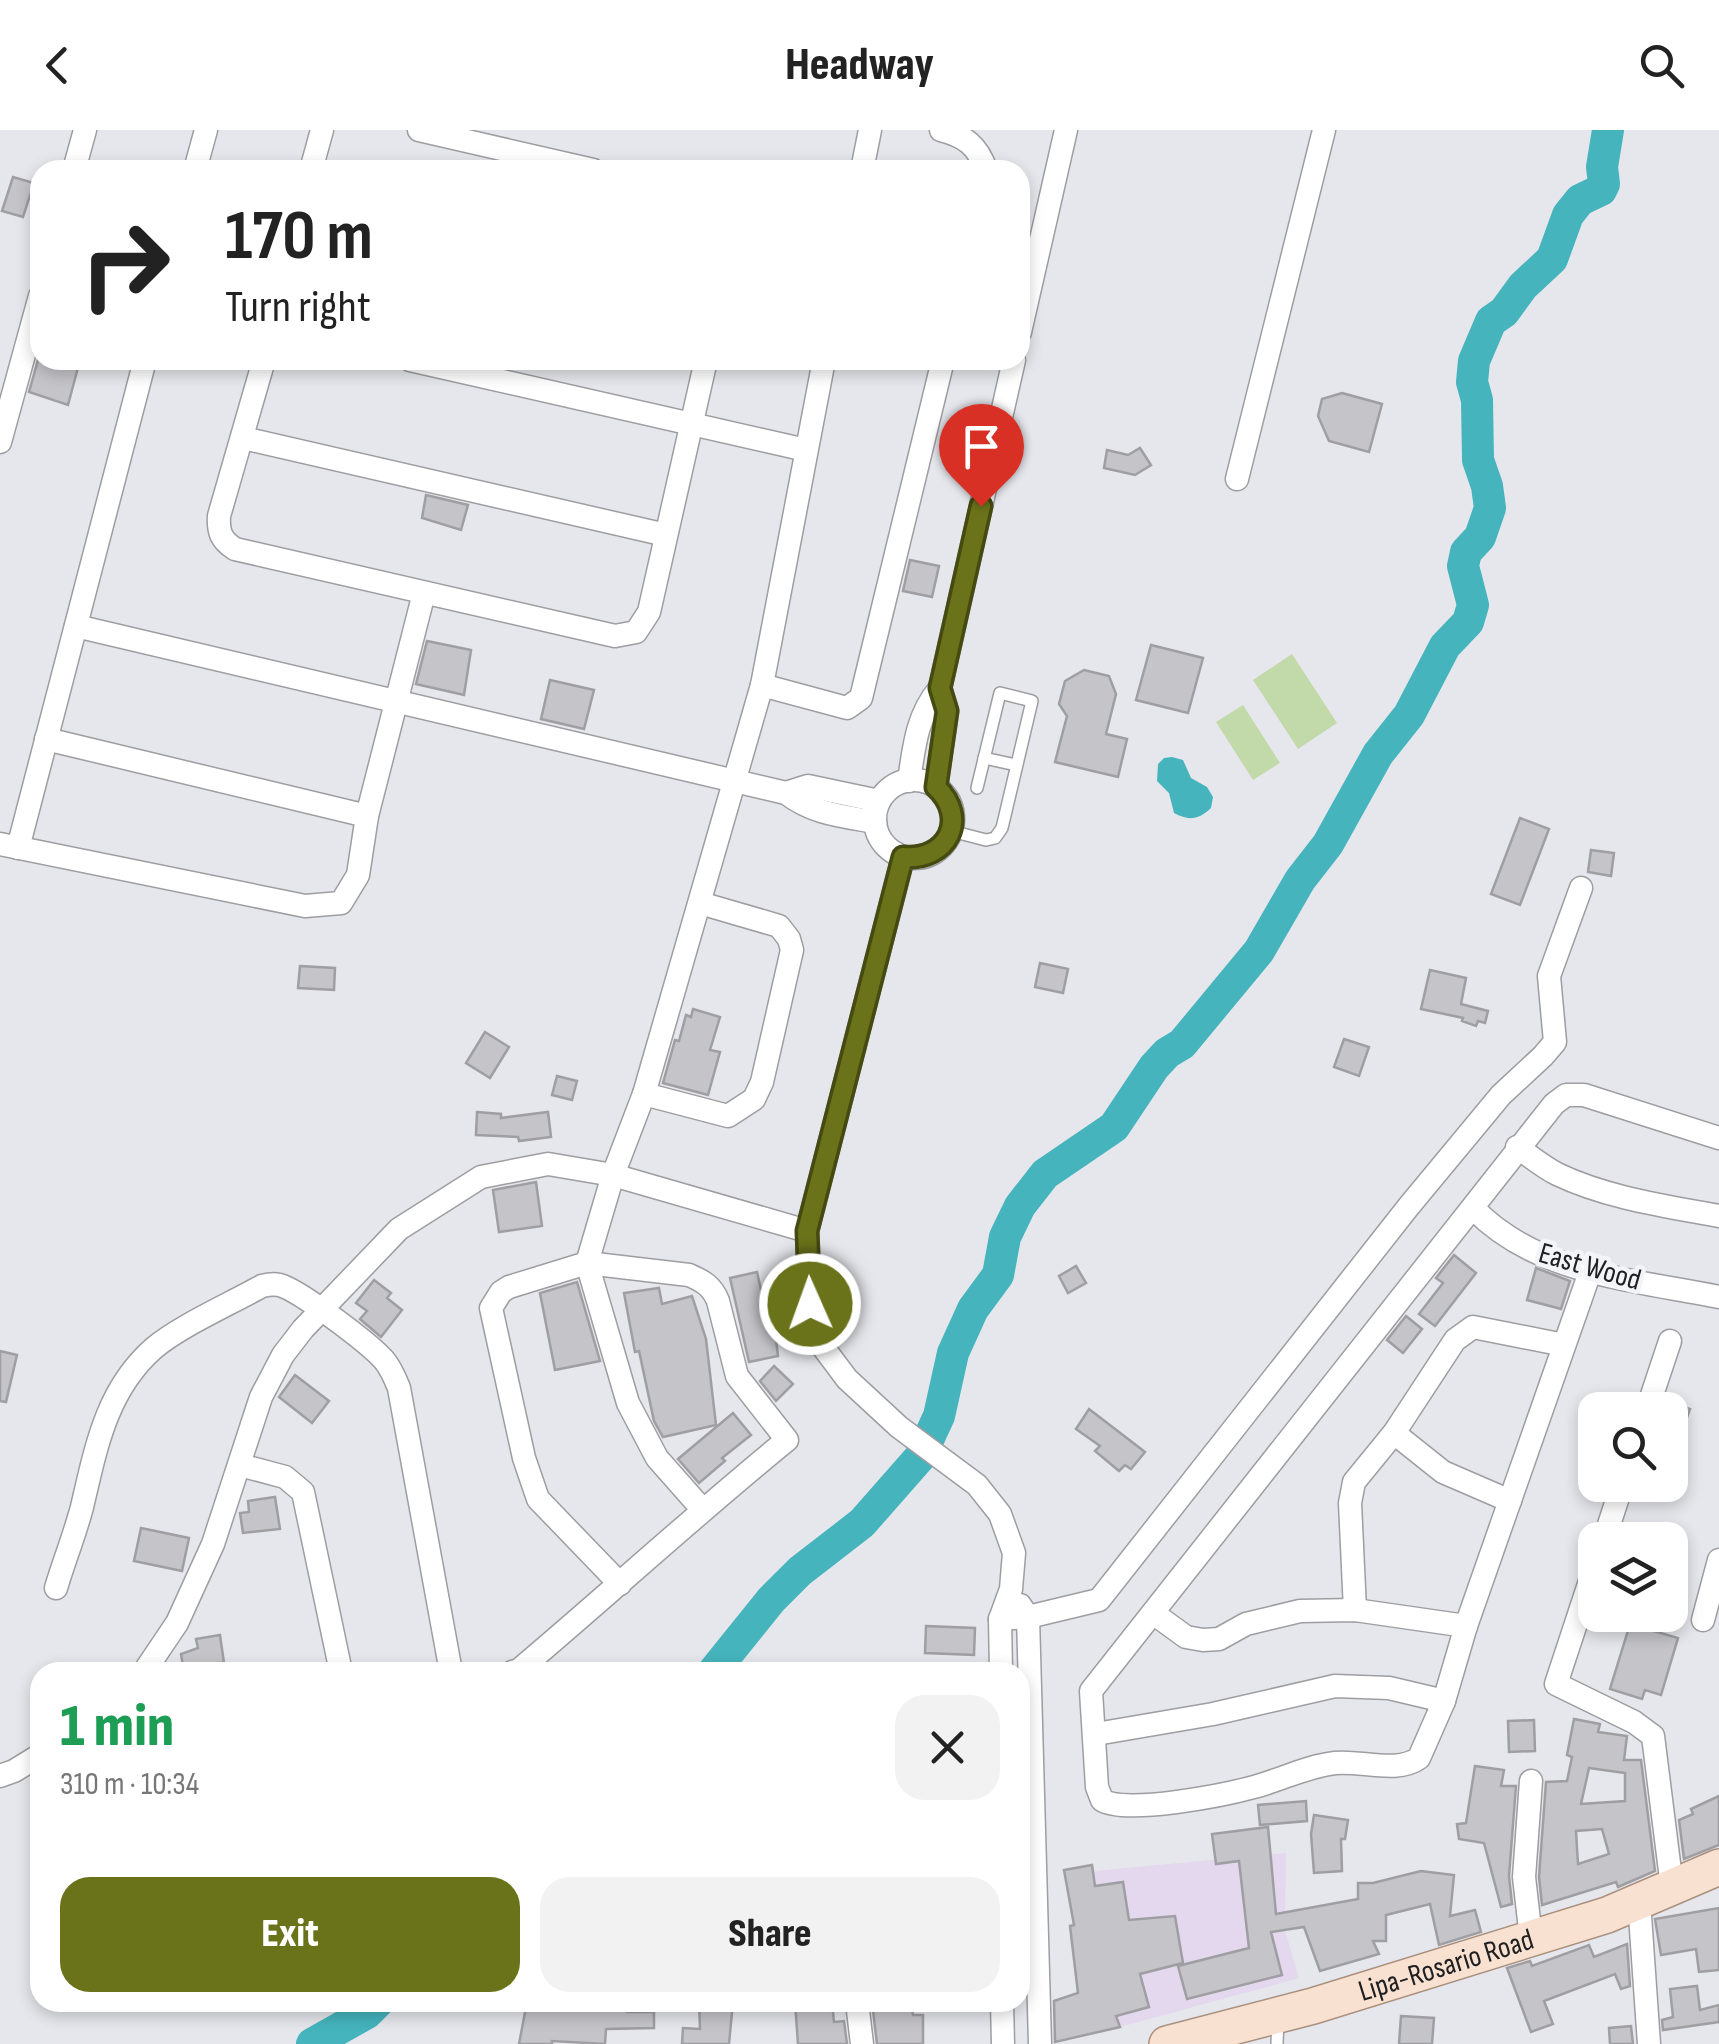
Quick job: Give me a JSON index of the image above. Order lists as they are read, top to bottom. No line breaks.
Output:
{"streets":{"main road":["Lipa-Rosario Road"],"street":["East Wood"]},"page":{"header":"Headway","turn":["170 m","Turn right"],"heading":["1 min","310 m · 10:34"],"buttons":["Exit","Share"]}}
